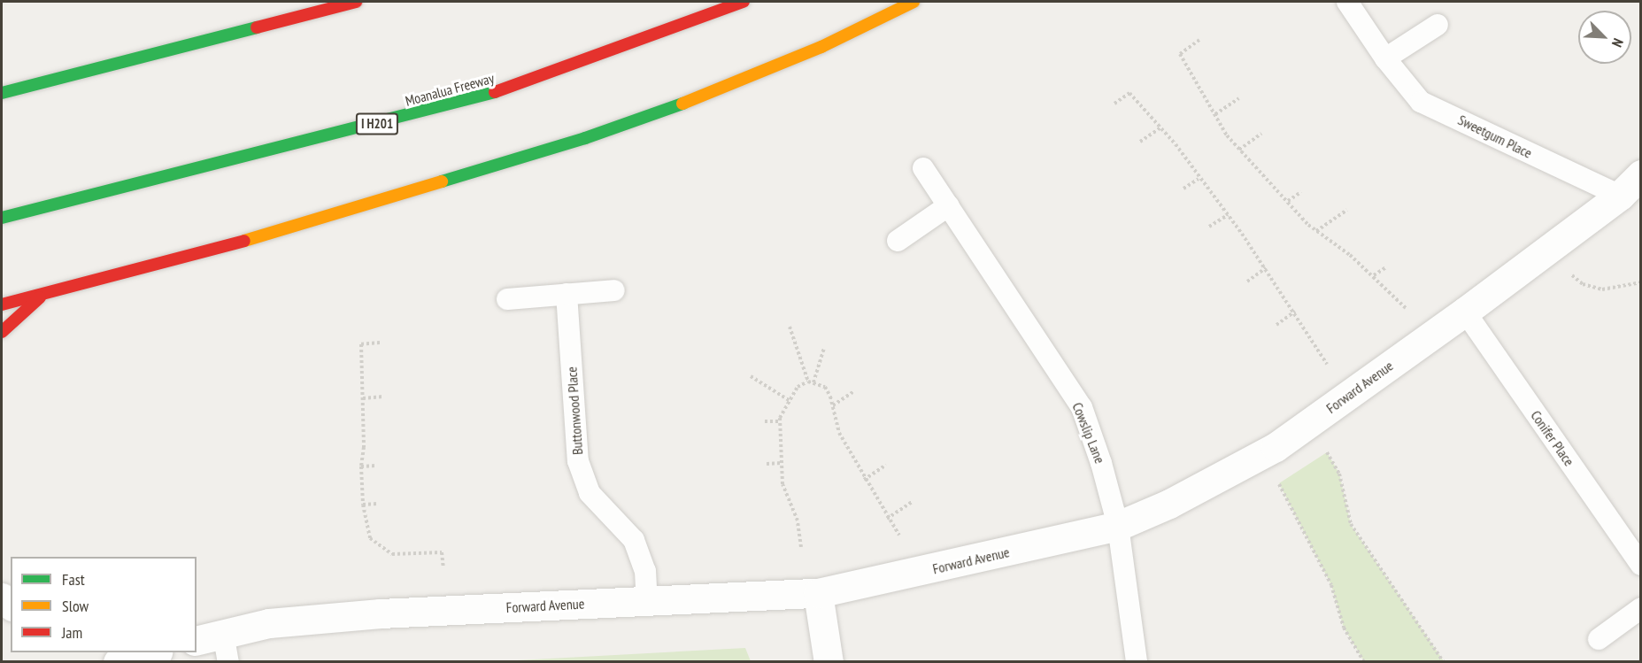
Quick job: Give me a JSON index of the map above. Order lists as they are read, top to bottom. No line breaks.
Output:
{"streets":{"highway":["Moanalua Freeway","I H201"],"street":["Forward Avenue"],"lane":["Sweetgum Place","Buttonwood Place","Cowslip Lane","Conifer Place"]},"crossings":[["Sweetgum Place","Forward Avenue"],["Forward Avenue","Buttonwood Place"],["Forward Avenue","Cowslip Lane"],["Forward Avenue","Conifer Place"]],"legend":["Fast","Slow","Jam"],"north":"bottom right"}
